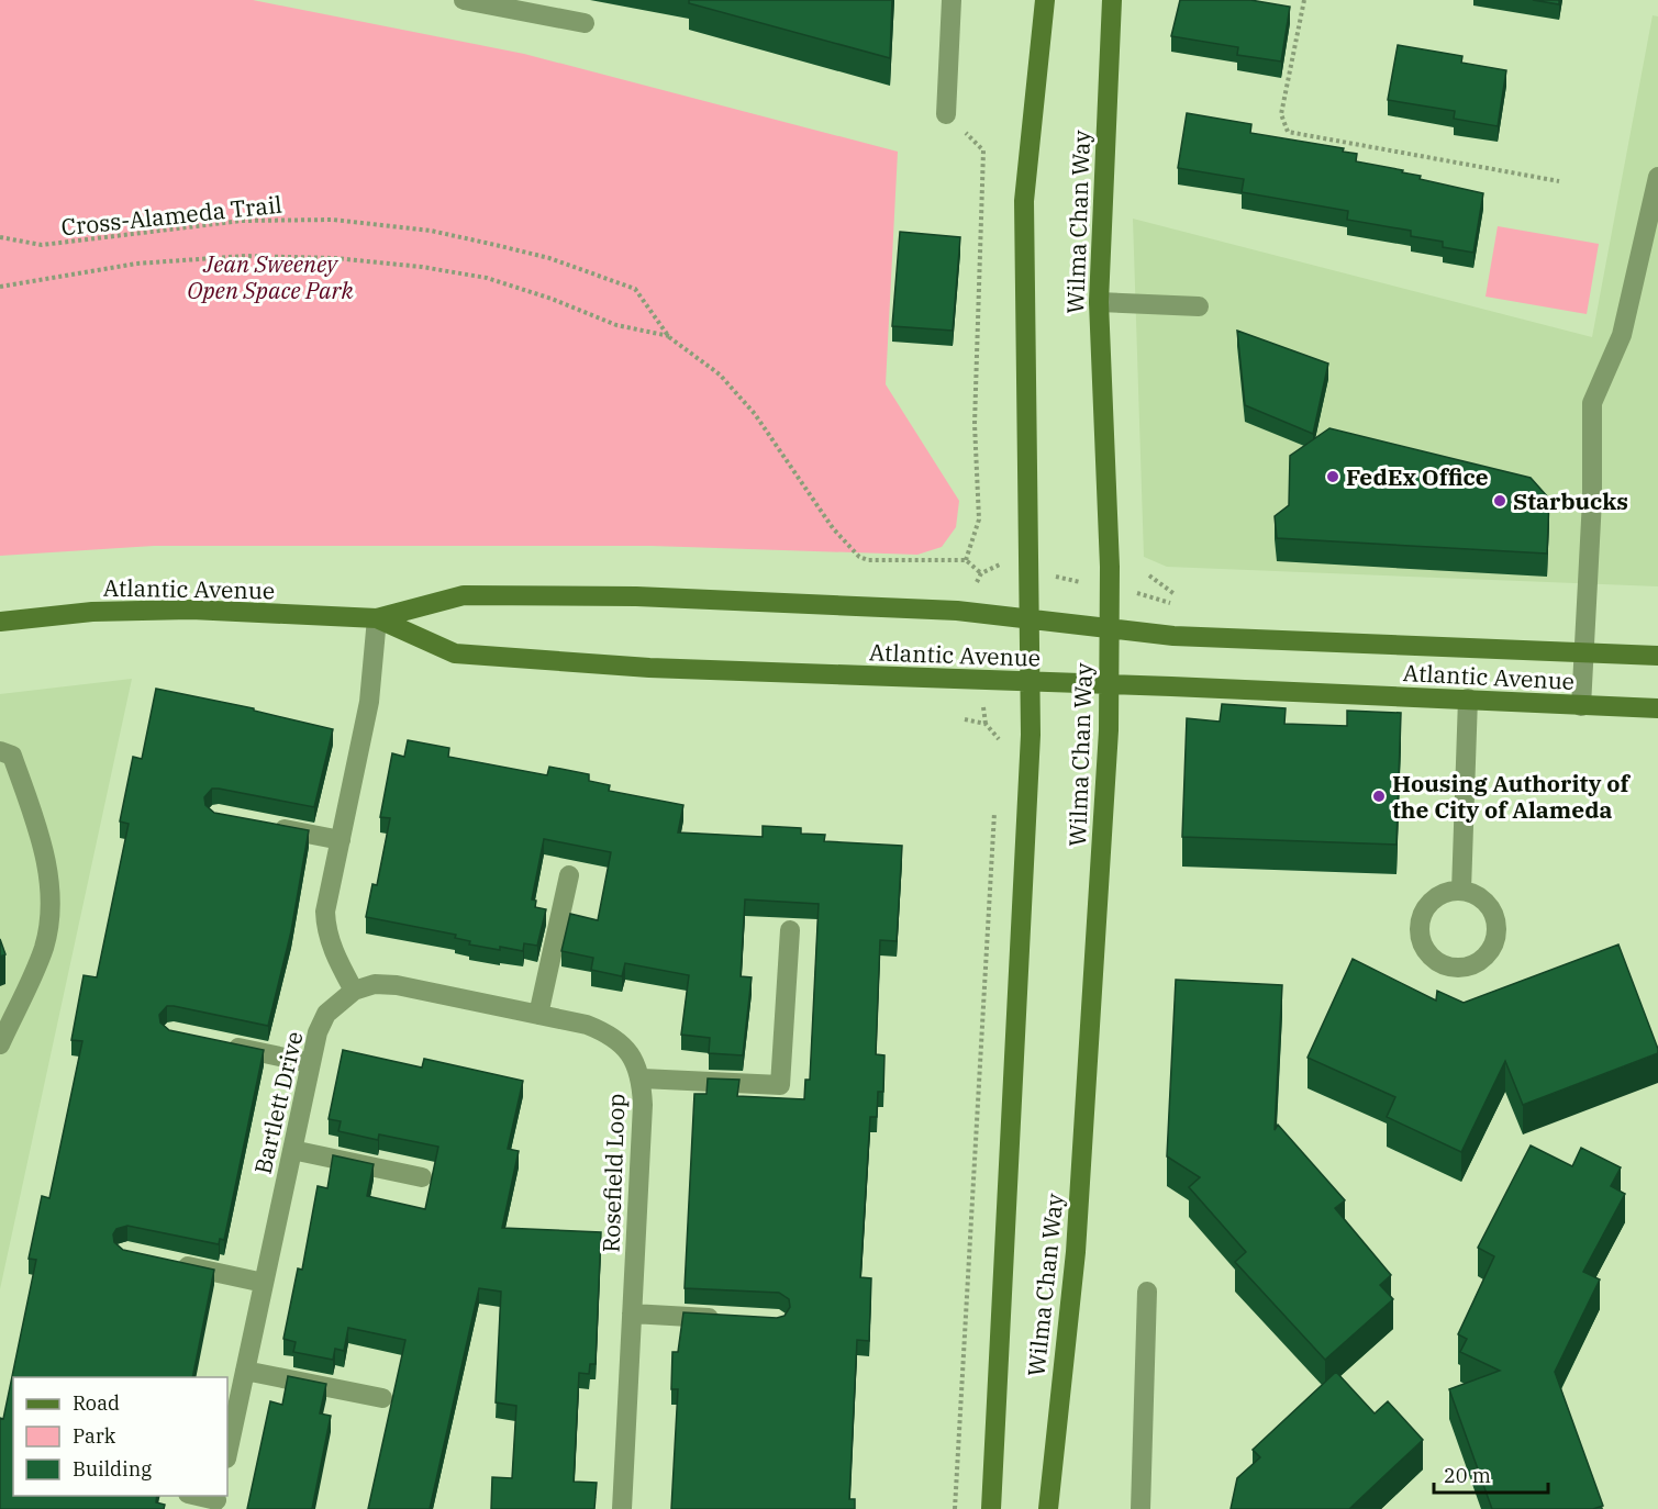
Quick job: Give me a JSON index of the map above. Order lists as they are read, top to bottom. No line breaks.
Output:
{"streets":{"main road":["Wilma Chan Way","Atlantic Avenue"],"street":["Bartlett Drive","Rosefield Loop"],"path":["Cross-Alameda Trail"]},"crossings":[["Wilma Chan Way","Atlantic Avenue"],["Bartlett Drive","Rosefield Loop"]],"parks":["Jean Sweeney Open Space Park"],"places":["FedEx Office","Starbucks","Housing Authority of the City of Alameda"],"legend":["Road","Park","Building"],"scale_bar":"20 m"}
